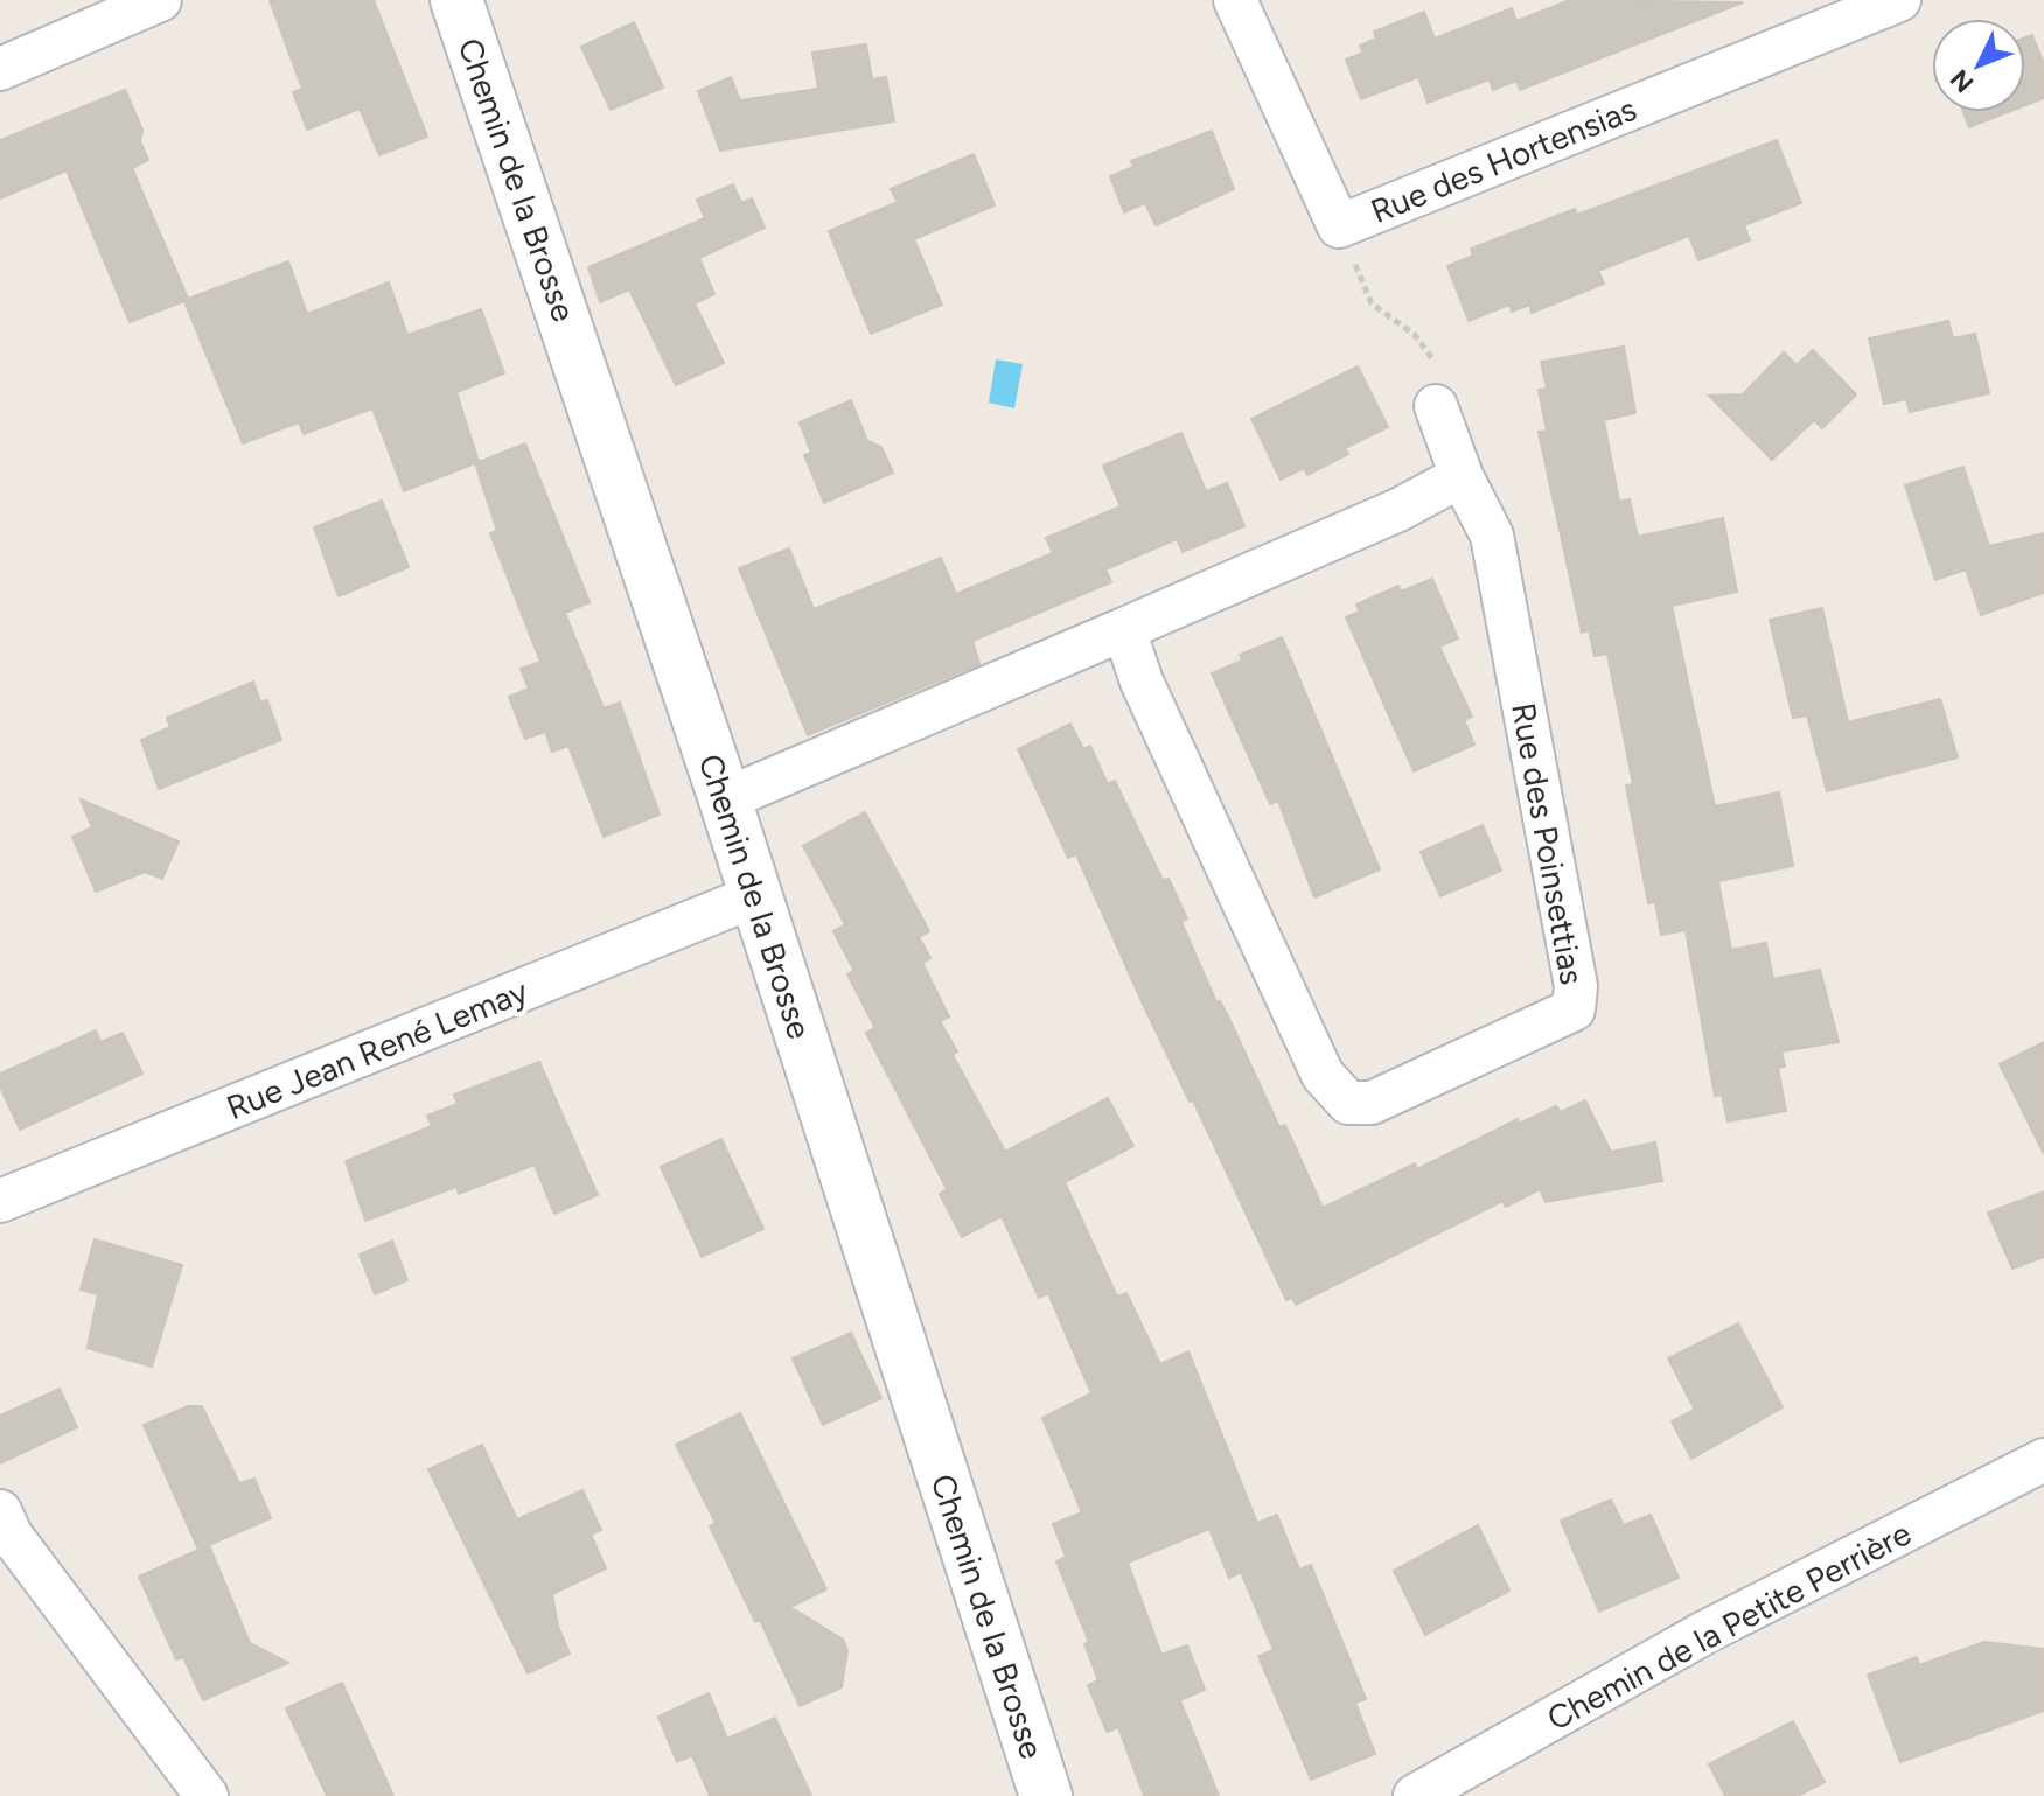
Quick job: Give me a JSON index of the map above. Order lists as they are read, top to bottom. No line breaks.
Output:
{"streets":{"street":["Rue des Hortensias","Chemin de la Brosse","Rue des Poinsettias","Rue Jean René Lemay","Chemin de la Petite Perrière"]},"crossings":[["Chemin de la Brosse","Rue Jean René Lemay"]],"north":"bottom left"}
